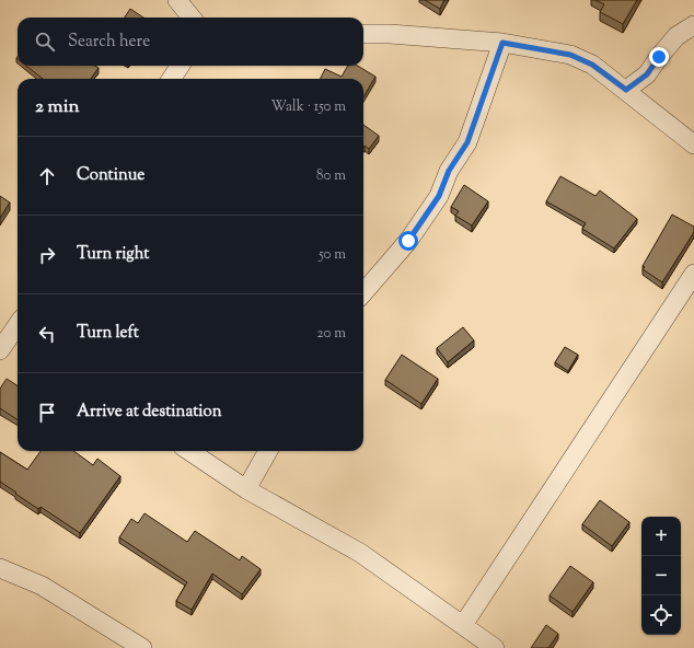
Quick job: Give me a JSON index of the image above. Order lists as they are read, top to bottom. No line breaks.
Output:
{"page":{"search":"Search here","heading":["2 min","Walk · 150 m"],"list":[["Continue","80 m"],["Turn right","50 m"],["Turn left","20 m"],"Arrive at destination"],"map_buttons":["+","−"]}}
